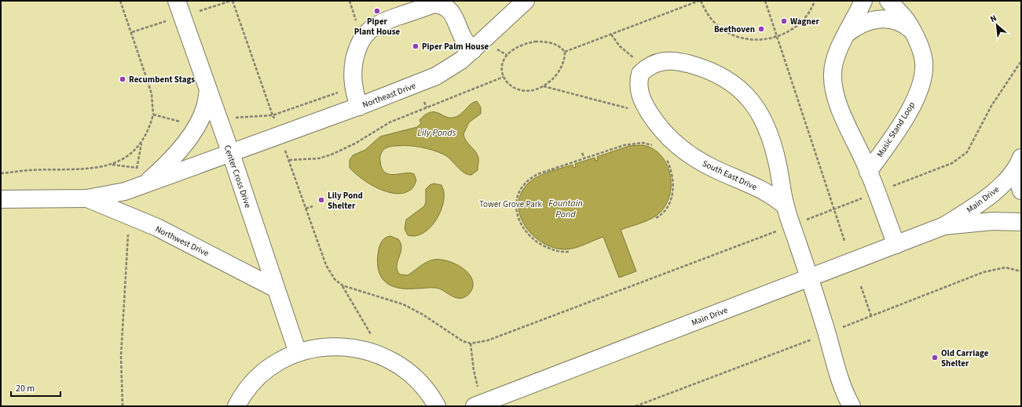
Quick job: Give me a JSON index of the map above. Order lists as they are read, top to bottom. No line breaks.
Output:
{"streets":{"street":["Northeast Drive","Music Stand Loop","South East Drive","Center Cross Drive","Main Drive","Northwest Drive"]},"crossings":[["Northeast Drive","Center Cross Drive"],["Northeast Drive","Northwest Drive"],["Music Stand Loop","Main Drive"],["South East Drive","Main Drive"],["Center Cross Drive","Northwest Drive"]],"water":["Lily Ponds","Fountain Pond"],"parks":["Tower Grove Park"],"places":["Piper Plant House","Wagner","Beethoven","Piper Palm House","Recumbent Stags","Lily Pond Shelter","Old Carriage Shelter"],"scale_bar":"20 m","north":"top left"}
